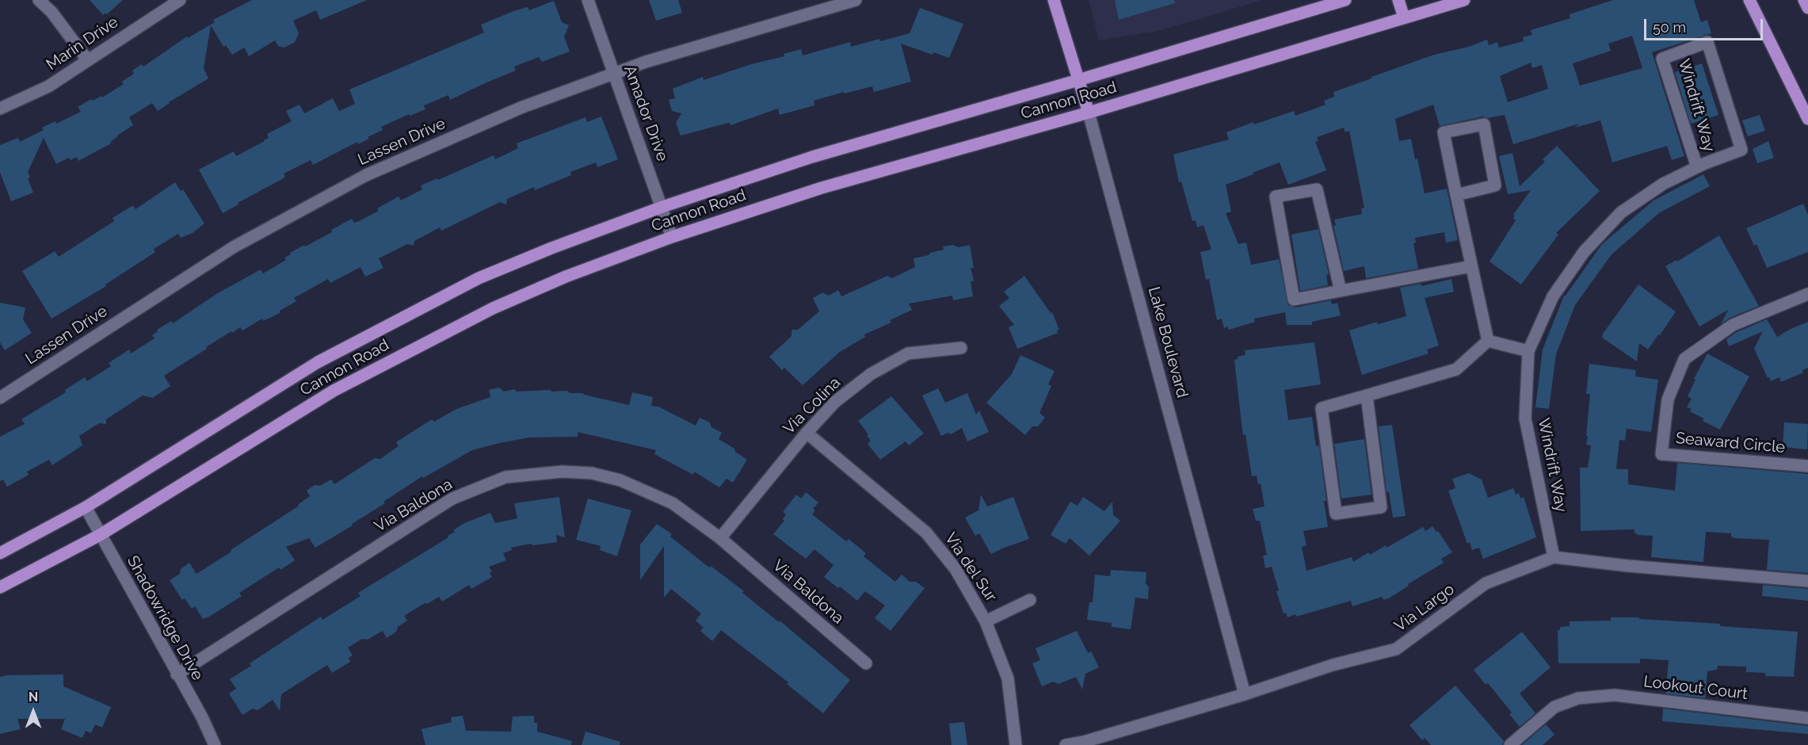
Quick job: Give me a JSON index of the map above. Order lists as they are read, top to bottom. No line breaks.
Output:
{"streets":{"main road":["Cannon Road","Lake Boulevard"],"street":["Marin Drive","Windrift Way","Amador Drive","Lassen Drive","Via Colina","Seaward Circle","Via Baldona","Via del Sur","Via Largo","Shadowridge Drive","Lookout Court"]},"crossings":[["Cannon Road","Amador Drive"],["Cannon Road","Lake Boulevard"],["Cannon Road","Shadowridge Drive"],["Windrift Way","Via Largo"],["Amador Drive","Lassen Drive"],["Lake Boulevard","Via Largo"],["Via Colina","Via Baldona"],["Via Colina","Via del Sur"],["Via Baldona","Shadowridge Drive"]],"scale_bar":"50 m","north":"top"}
